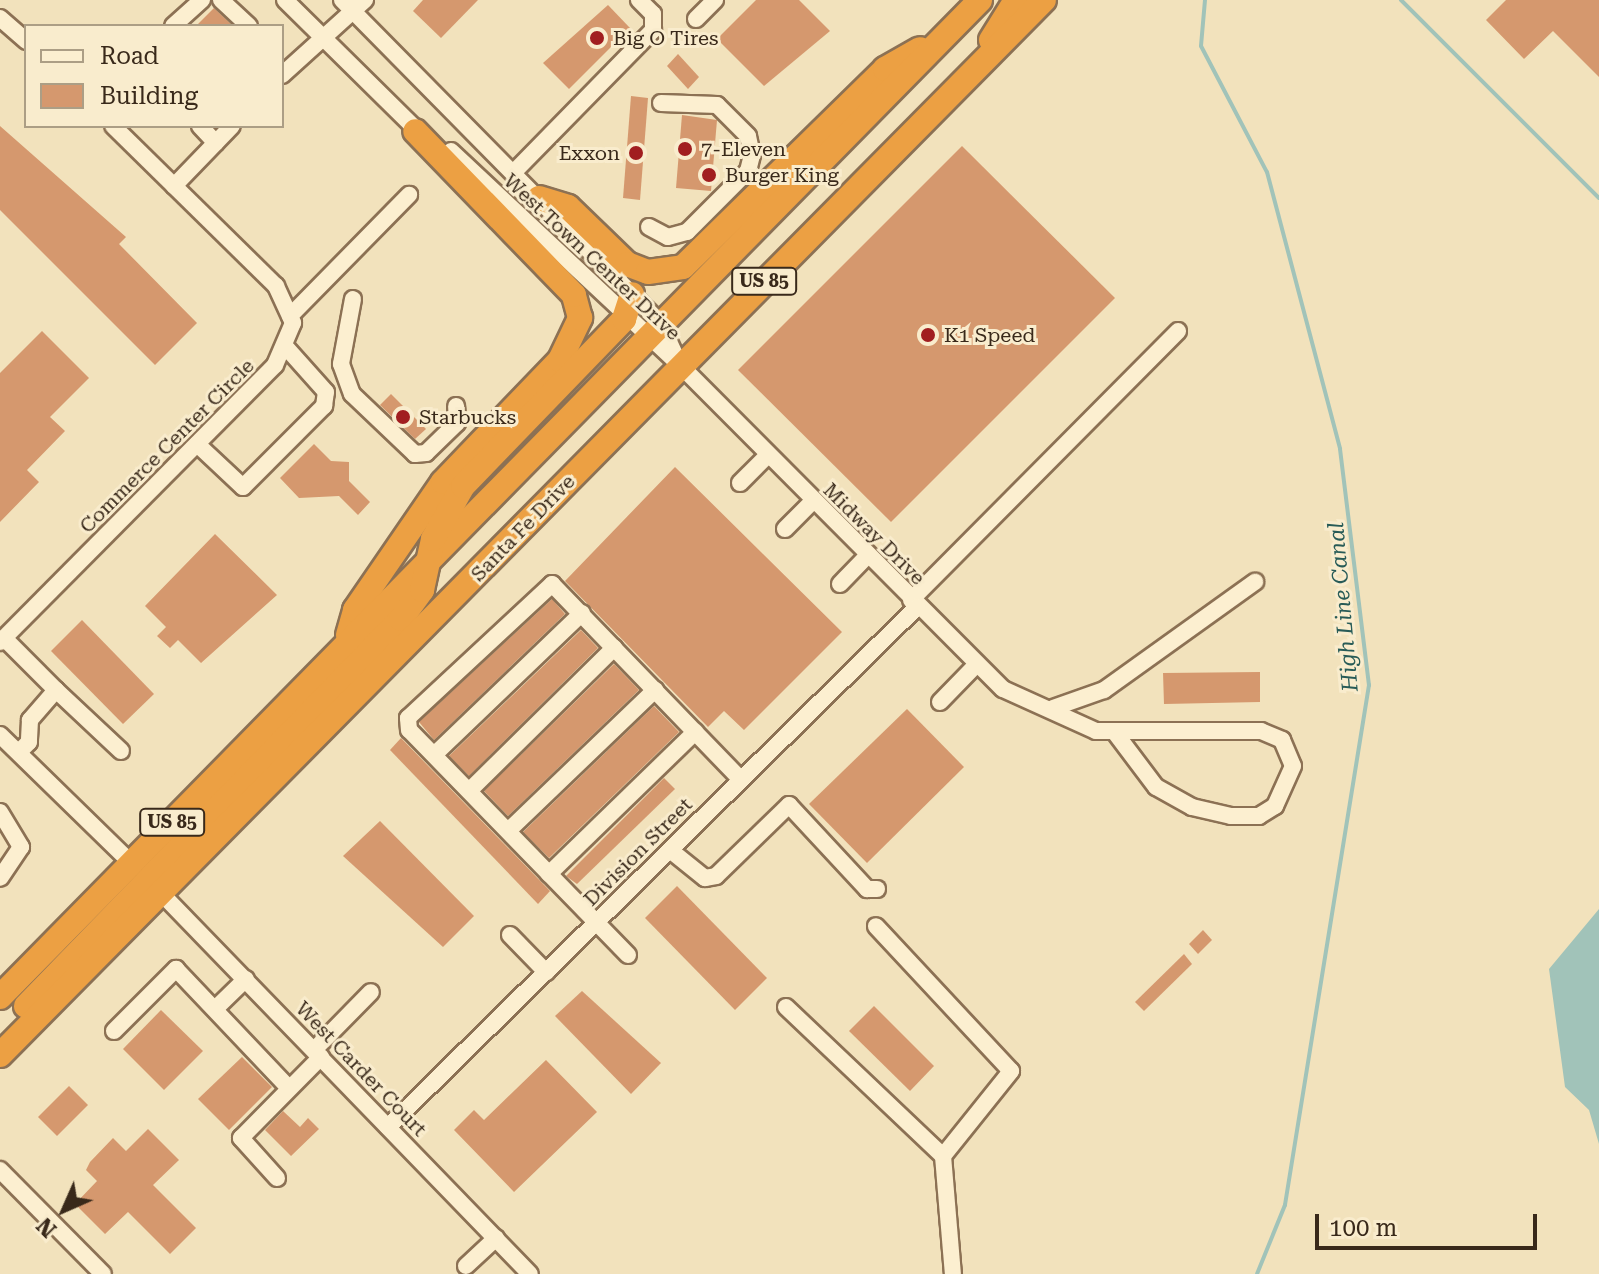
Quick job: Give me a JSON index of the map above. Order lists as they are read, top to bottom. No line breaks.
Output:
{"streets":{"highway":["US 85","Santa Fe Drive"],"street":["West Town Center Drive","Commerce Center Circle","Midway Drive","Division Street","West Carder Court"]},"crossings":[["West Town Center Drive","US 85"],["West Town Center Drive","Santa Fe Drive"],["West Town Center Drive","Midway Drive"],["Santa Fe Drive","Midway Drive"],["Santa Fe Drive","West Carder Court"],["Midway Drive","Division Street"],["Division Street","West Carder Court"]],"water":["High Line Canal"],"places":["Big O Tires","7-Eleven","Exxon","Burger King","K1 Speed","Starbucks"],"legend":["Road","Building"],"scale_bar":"100 m","north":"bottom left"}
